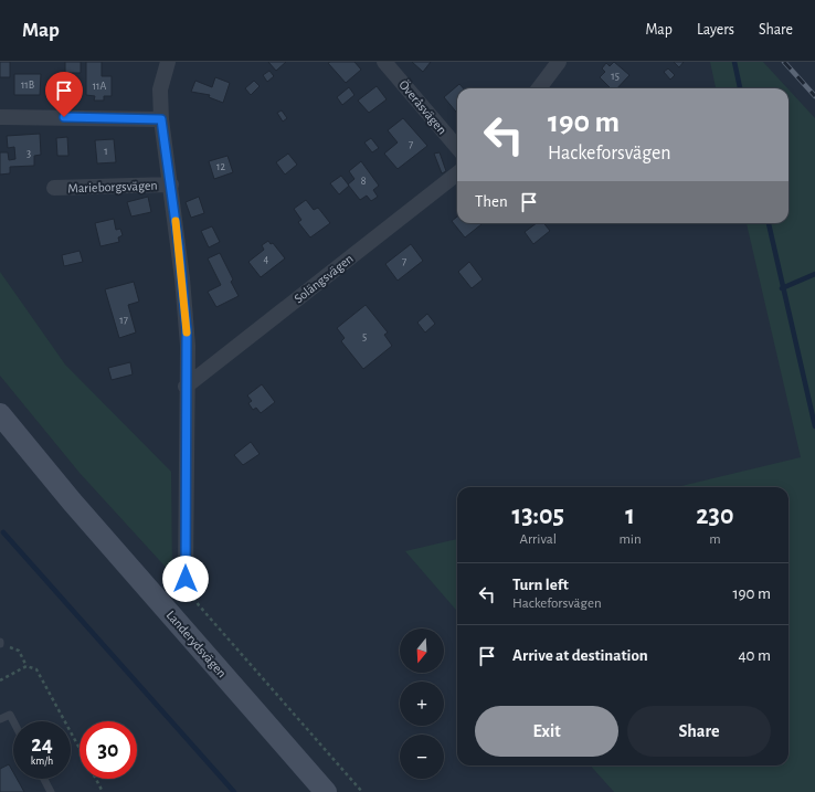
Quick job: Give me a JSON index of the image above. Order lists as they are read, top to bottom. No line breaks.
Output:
{"streets":{"street":["Överåsvägen","Marieborgsvägen","Solängsvägen","Landerydsvägen"]},"house_numbers":["15","11B","11A","7","1","3","12","8","4","7","17","5"],"north":"bottom","page":{"header":"Map","nav":["Map","Layers","Share"],"turn":["190 m","Hackeforsvägen"],"then":"Then","eta":["13:05","Arrival","1","min","230","m"],"list":[{"name":"Turn left","note":"Hackeforsvägen","value":"190 m"},{"name":"Arrive at destination","value":"40 m"}],"map_buttons":["+","−"],"buttons":["Exit","Share"],"speed":"24 km/h","limit":"30"}}
